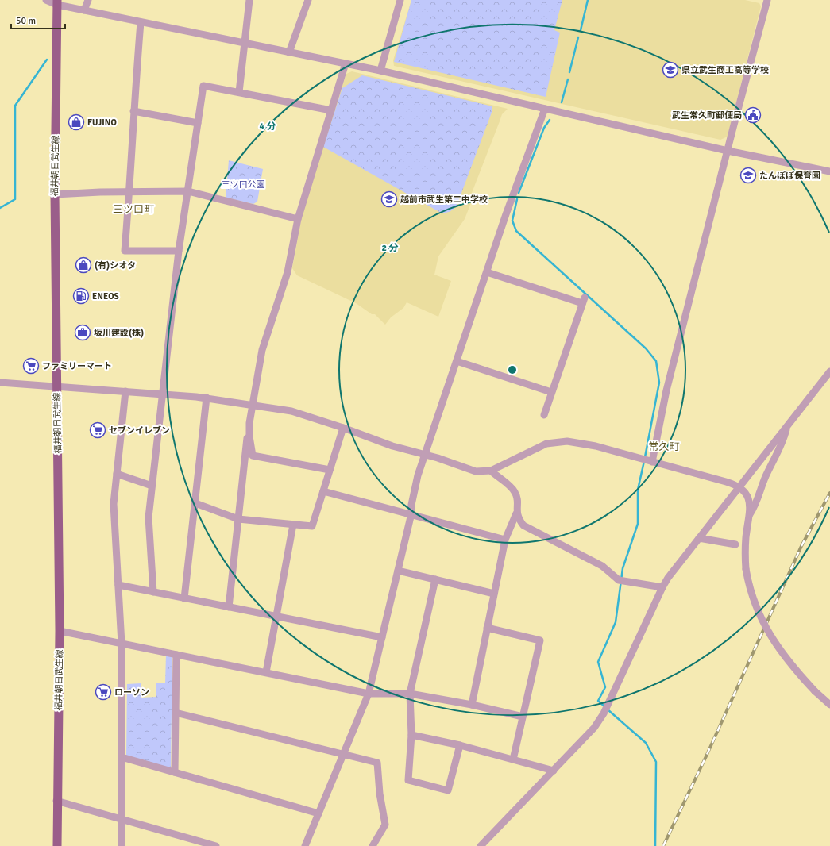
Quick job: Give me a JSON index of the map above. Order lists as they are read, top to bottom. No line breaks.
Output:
{"streets":{"main road":["福井朝日武生線"]},"districts":["三ツ口町","常久町"],"parks":["三ツ口公園"],"places":{"school or university":["県立武生商工高等学校","たんぽぽ保育園","越前市武生第二中学校"],"public building":["武生常久町郵便局"],"shop":["FUJINO","(有)シオタ"],"fuel station":["ENEOS"],"office":["坂川建設(株)"],"supermarket":["ファミリーマート","セブンイレブン","ローソン"]},"scale_bar":"50 m","rings":["4 分","2 分"]}
